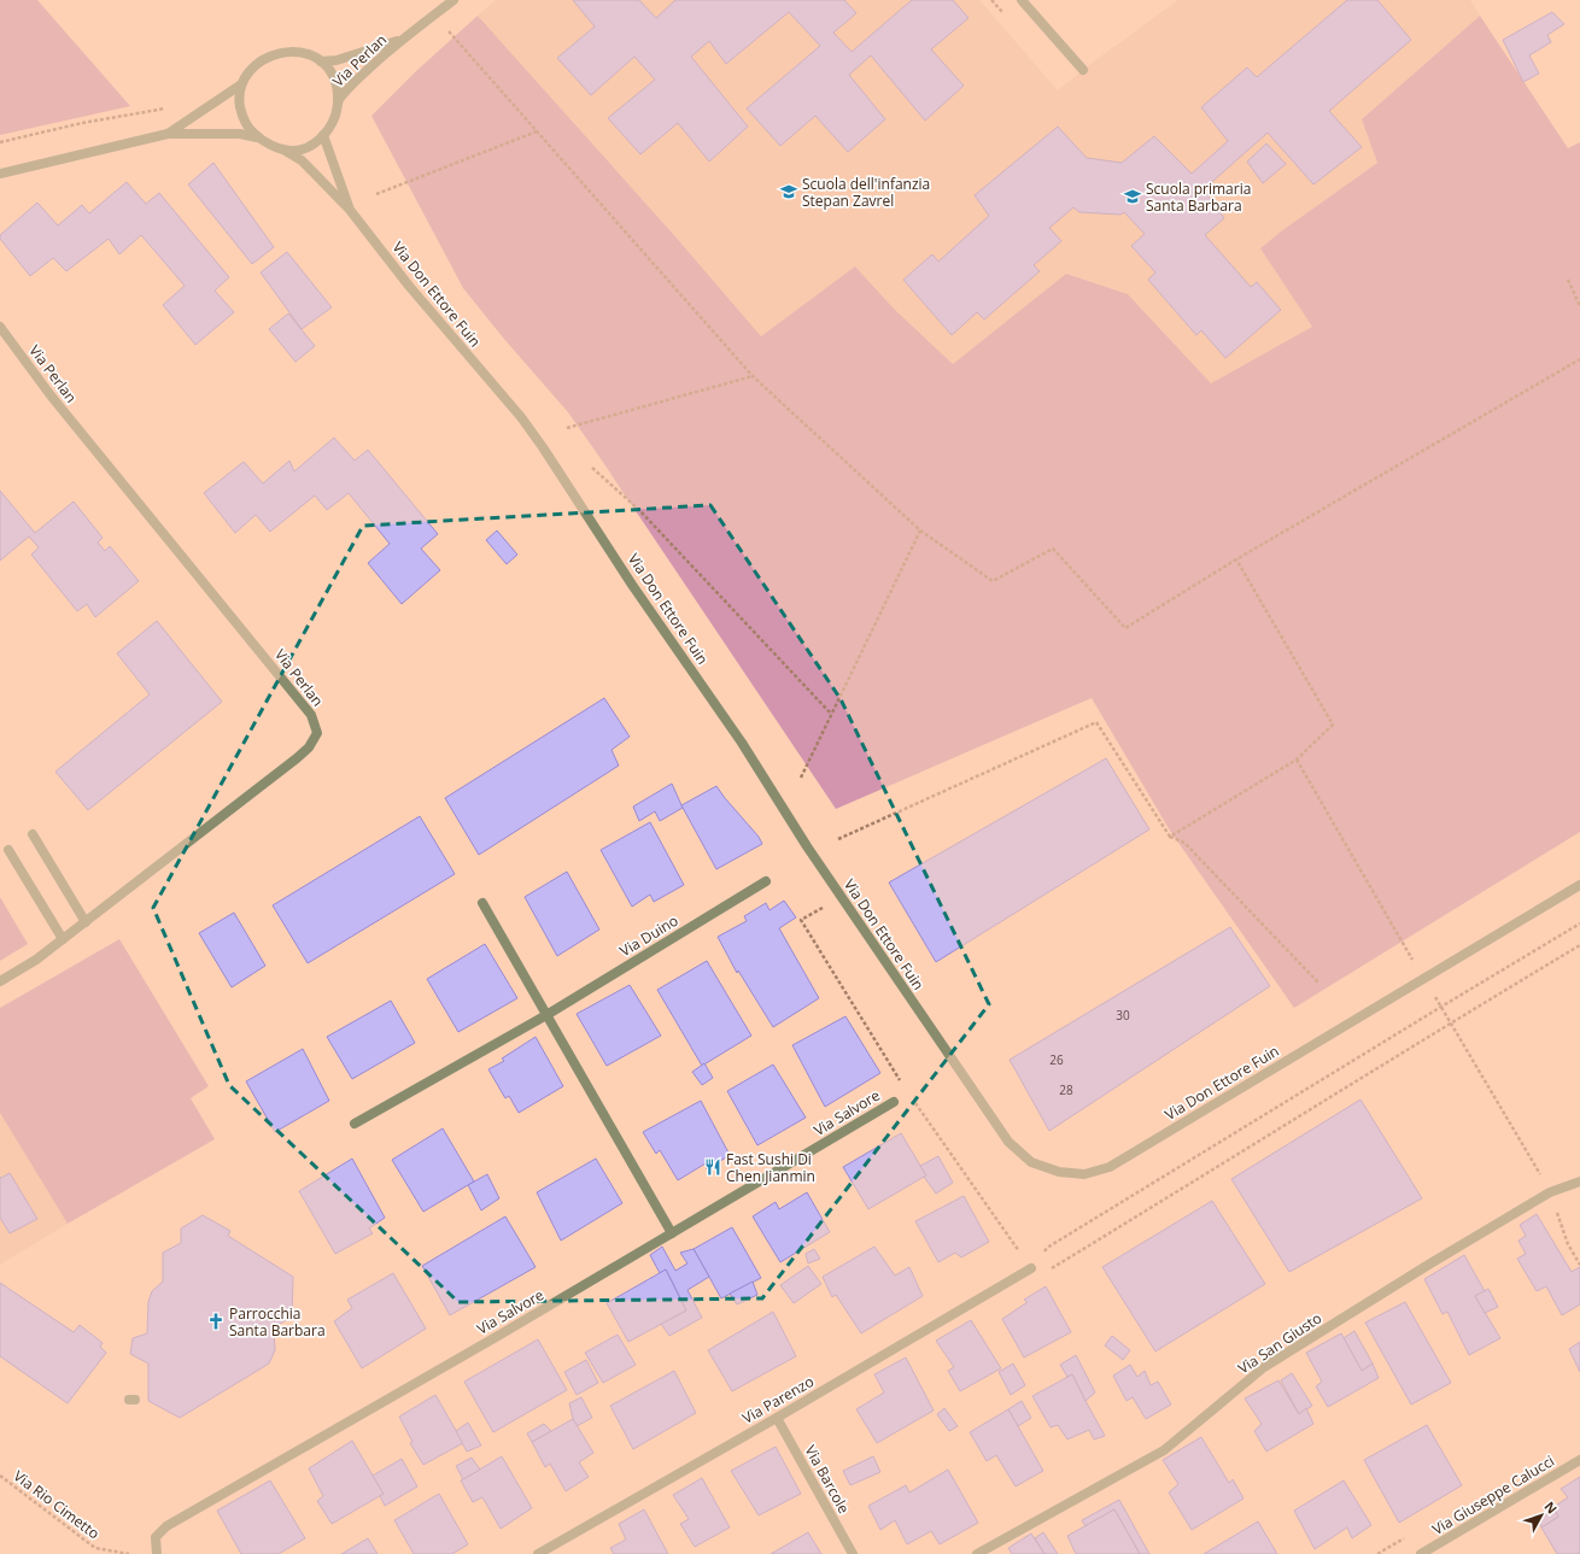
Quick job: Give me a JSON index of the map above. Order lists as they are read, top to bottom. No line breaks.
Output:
{"streets":{"street":["Via Perlan","Via Don Ettore Fuin","Via Duino","Via Salvore","Via San Giusto","Via Parenzo","Via Barcole","Via Giuseppe Calucci"],"path":["Via Rio Cimetto"]},"crossings":[["Via Perlan","Via Don Ettore Fuin"],["Via Parenzo","Via Barcole"]],"places":{"school or university":["Scuola dell'infanzia Stepan Zavrel","Scuola primaria Santa Barbara"],"restaurant":["Fast Sushi Di Chen Jianmin"],"church":["Parrocchia Santa Barbara"]},"house_numbers":["30","26","28"],"north":"top right"}
